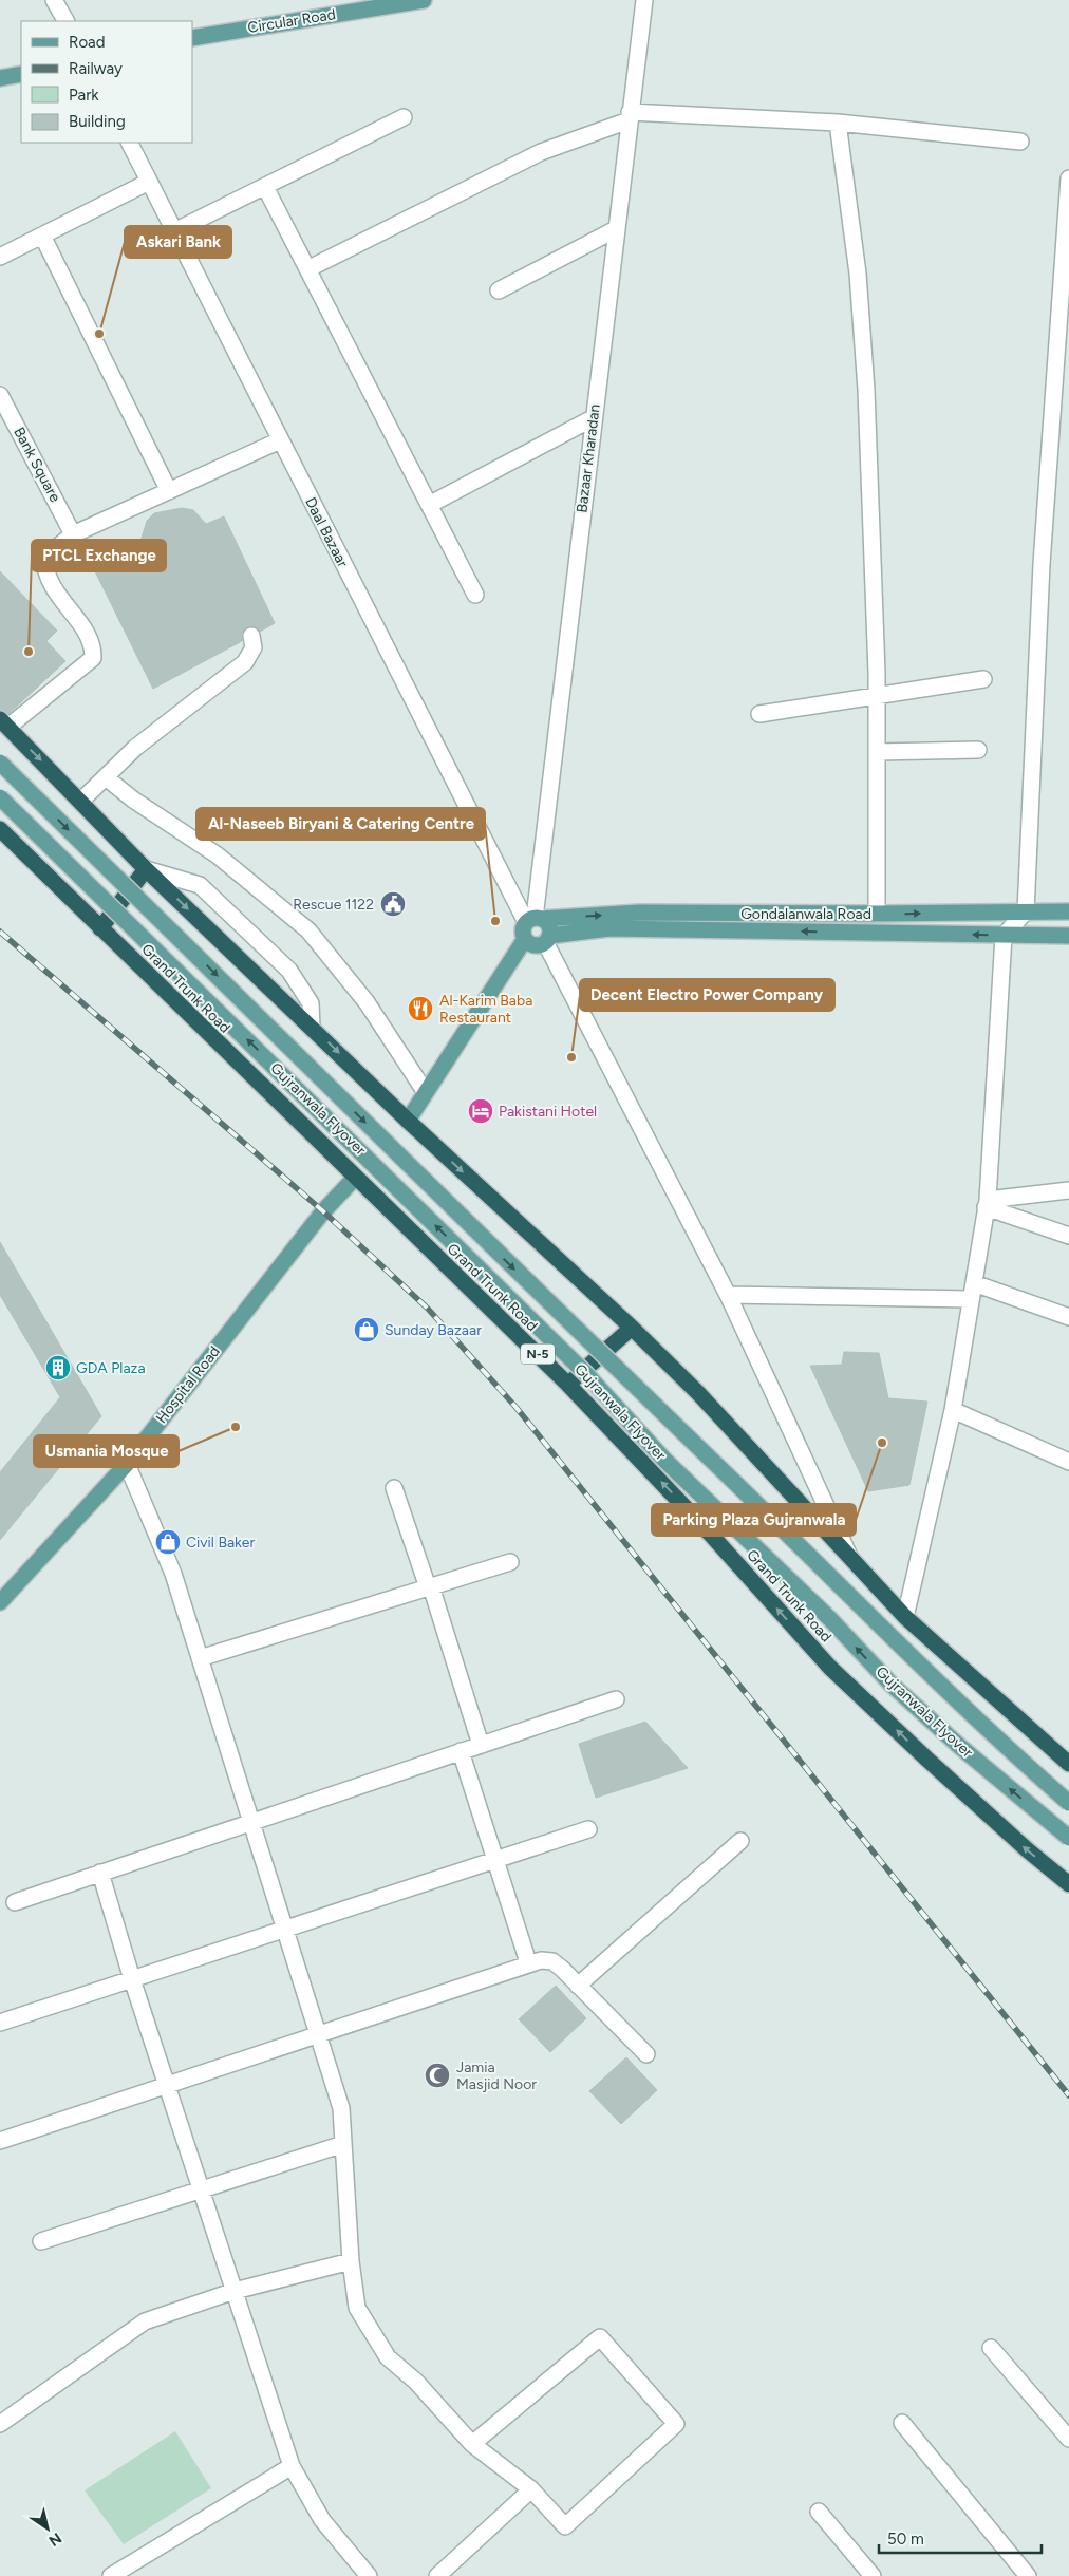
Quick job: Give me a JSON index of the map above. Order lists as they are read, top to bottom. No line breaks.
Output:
{"streets":{"highway":["Grand Trunk Road","N-5"],"main road":["Circular Road","Gondalanwala Road","Gujranwala Flyover","Hospital Road"],"street":["Bazaar Kharadan","Bank Square","Daal Bazaar"]},"crossings":[["Bazaar Kharadan","Daal Bazaar"],["Bazaar Kharadan","Gondalanwala Road"],["Daal Bazaar","Gondalanwala Road"],["Grand Trunk Road","Hospital Road"]],"places":{"other":["Askari Bank","PTCL Exchange","Al-Naseeb Biryani & Catering Centre","Decent Electro Power Company","Usmania Mosque","Parking Plaza Gujranwala"],"public building":["Rescue 1122"],"restaurant":["Al-Karim Baba Restaurant"],"hotel":["Pakistani Hotel"],"shop":["Sunday Bazaar","Civil Baker"],"building":["GDA Plaza"],"mosque":["Jamia Masjid Noor"]},"legend":["Road","Railway","Park","Building"],"scale_bar":"50 m","north":"bottom right"}
